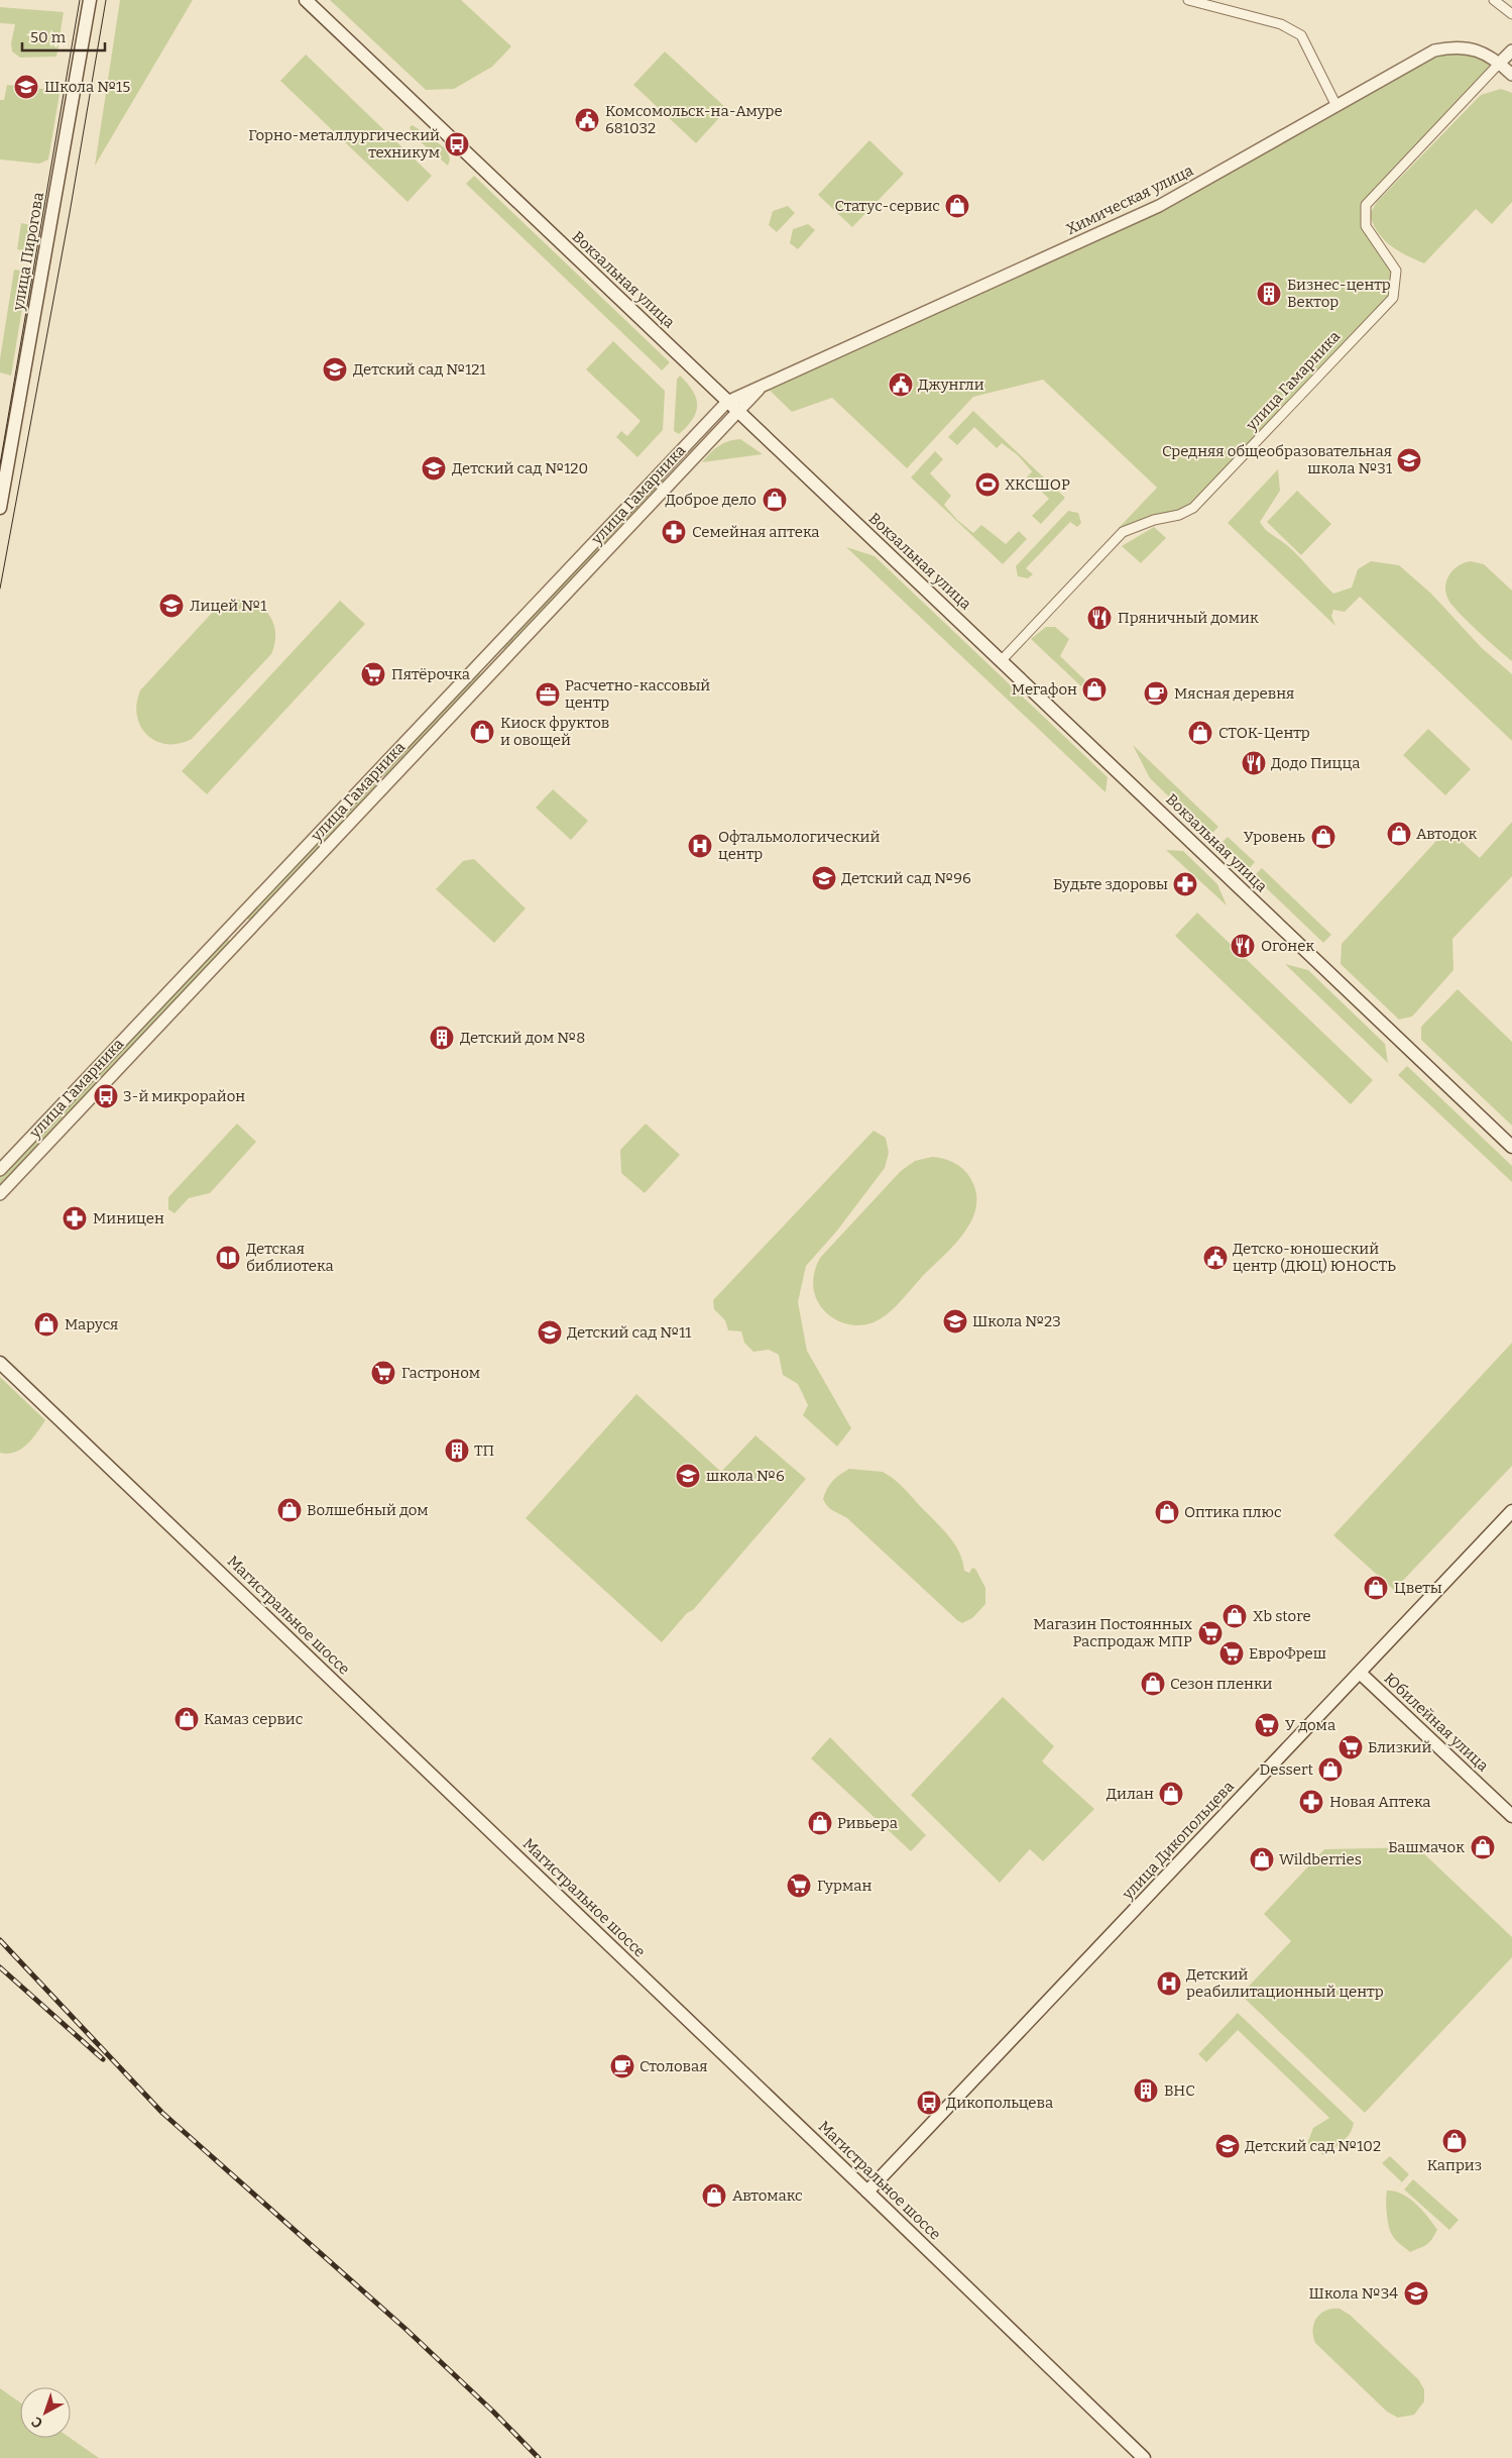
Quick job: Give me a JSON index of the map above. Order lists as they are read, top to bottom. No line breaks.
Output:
{"streets":{"main road":["улица Пирогова","Вокзальная улица","Магистральное шоссе","Юбилейная улица","улица Дикопольцева"],"street":["Химическая улица","улица Гамарника"]},"crossings":[["Химическая улица","Вокзальная улица"],["Химическая улица","улица Гамарника"],["Вокзальная улица","улица Гамарника"],["Магистральное шоссе","улица Дикопольцева"],["Юбилейная улица","улица Дикопольцева"]],"places":{"school or university":["Школа №15","Детский сад №121","Средняя общеобразовательная школа №31","Детский сад №120","Лицей №1","Детский сад №96","Школа №23","Детский сад №11","школа №6","Детский сад №102","Школа №34"],"public building":["Комсомольск-на-Амуре 681032","Джунгли","Детско-юношеский центр (ДЮЦ) ЮНОСТЬ"],"bus stop":["Горно-металлургический техникум","3-й микрорайон","Дикопольцева"],"shop":["Статус-сервис","Доброе дело","Мегафон","Киоск фруктов и овощей","СТОК-Центр","Автодок","Уровень","Маруся","Волшебный дом","Оптика плюс","Цветы","Xb store","Сезон пленки","Камаз сервис","Dessert","Дилан","Ривьера","Башмачок","Wildberries","Каприз","Автомакс"],"building":["Бизнес-центр Вектор","Детский дом №8","ТП","ВНС"],"sports":["ХКСШОР"],"pharmacy":["Семейная аптека","Будьте здоровы","Миницен","Новая Аптека"],"restaurant":["Пряничный домик","Додо Пицца","Огонек"],"supermarket":["Пятёрочка","Гастроном","Магазин Постоянных Распродаж МПР","ЕвроФреш","У дома","Близкий","Гурман"],"cafe":["Мясная деревня","Столовая"],"office":["Расчетно-кассовый центр"],"hospital":["Офтальмологический центр","Детский реабилитационный центр"],"library":["Детская библиотека"]},"scale_bar":"50 m","north":"bottom left"}
